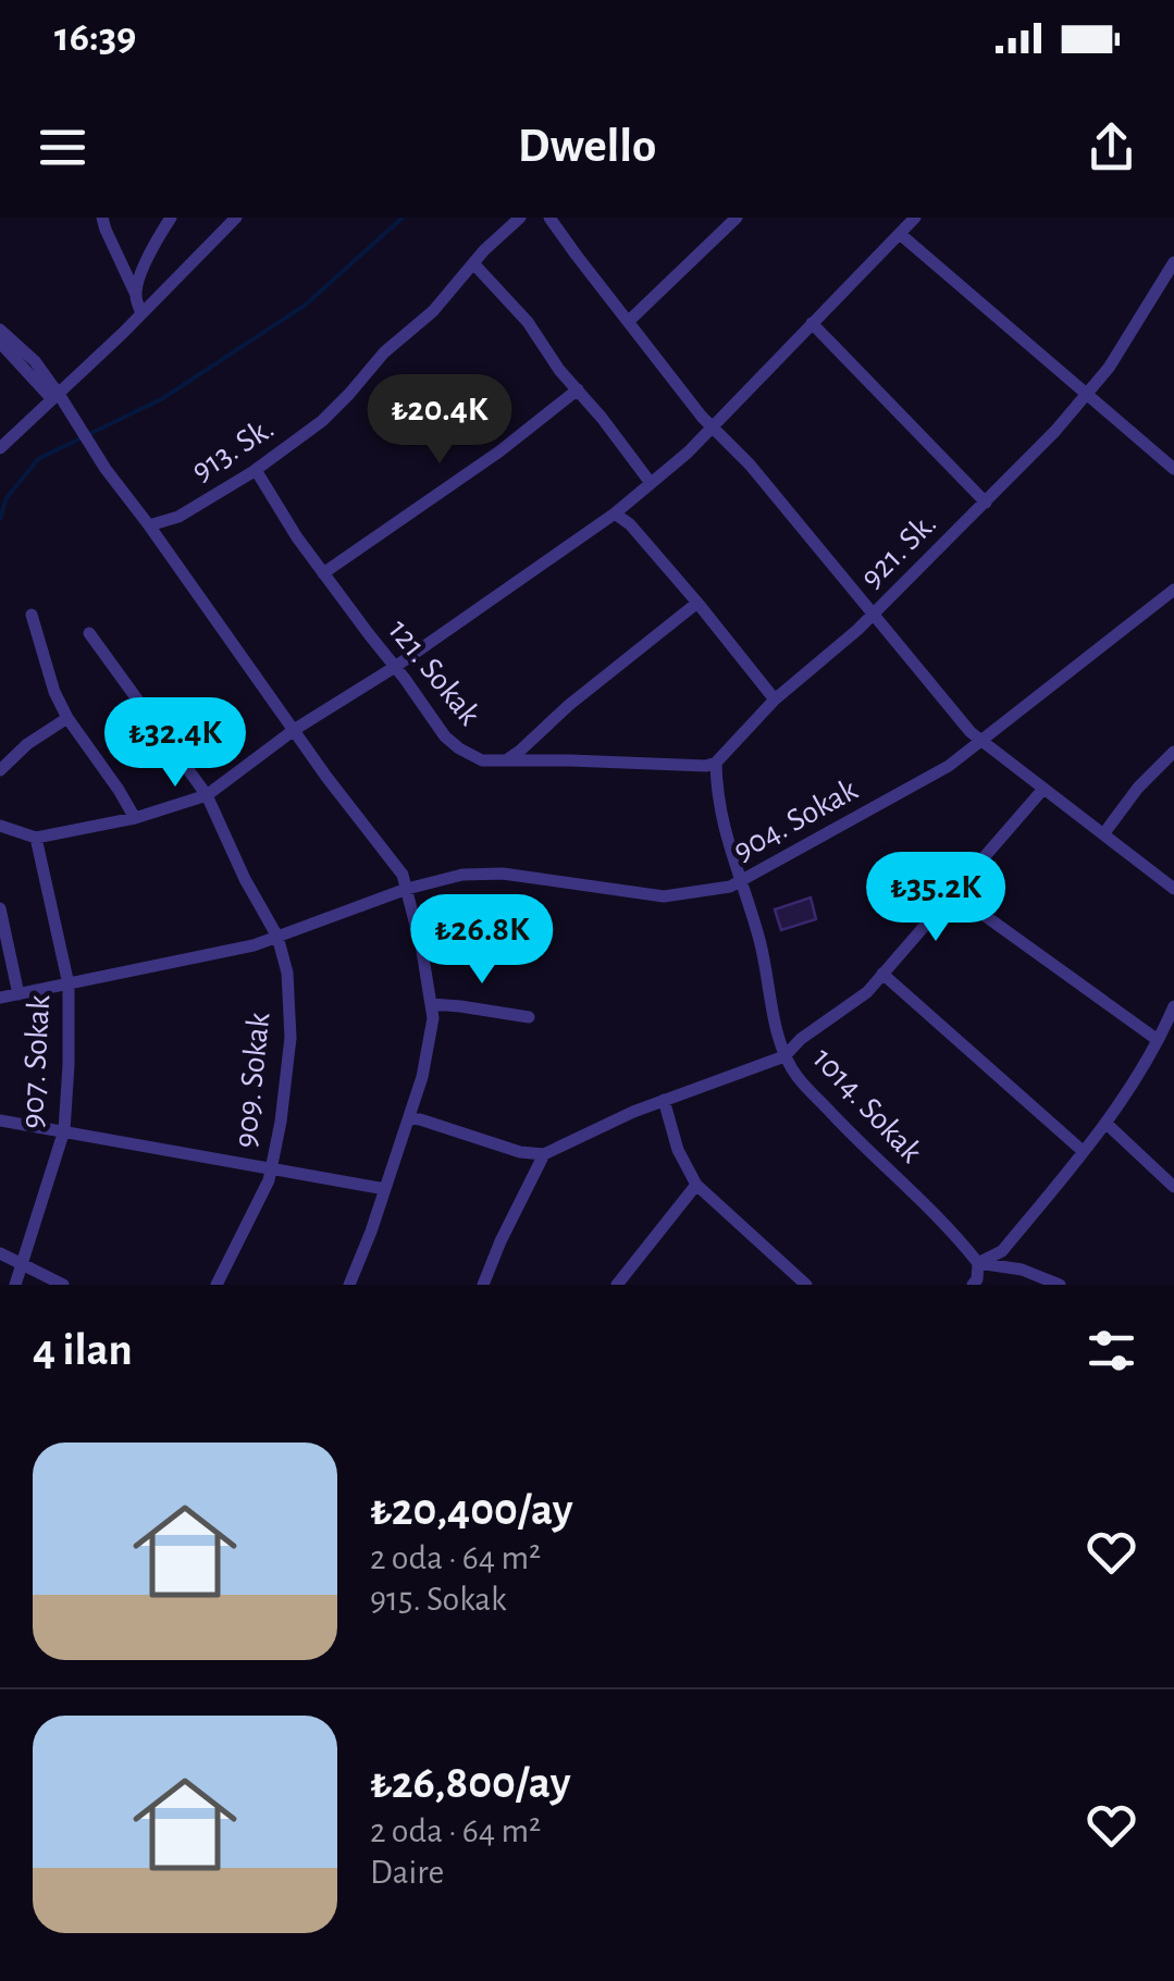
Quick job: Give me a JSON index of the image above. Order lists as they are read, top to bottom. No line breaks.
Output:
{"streets":{"street":["913. Sk.","921. Sk.","121. Sokak","904. Sokak","907. Sokak","909. Sokak","1014. Sokak"]},"crossings":[["913. Sk.","121. Sokak"],["921. Sk.","121. Sokak"],["904. Sokak","907. Sokak"],["904. Sokak","909. Sokak"],["904. Sokak","1014. Sokak"]],"page":{"status":"16:39","header":"Dwello","price":["₺20.4K","₺32.4K","₺35.2K","₺26.8K"],"heading":"4 ilan","list":[{"name":"₺20,400/ay","note":"2 oda · 64 m² · 915. Sokak"},{"name":"₺26,800/ay","note":"2 oda · 64 m² · Daire"}]}}
